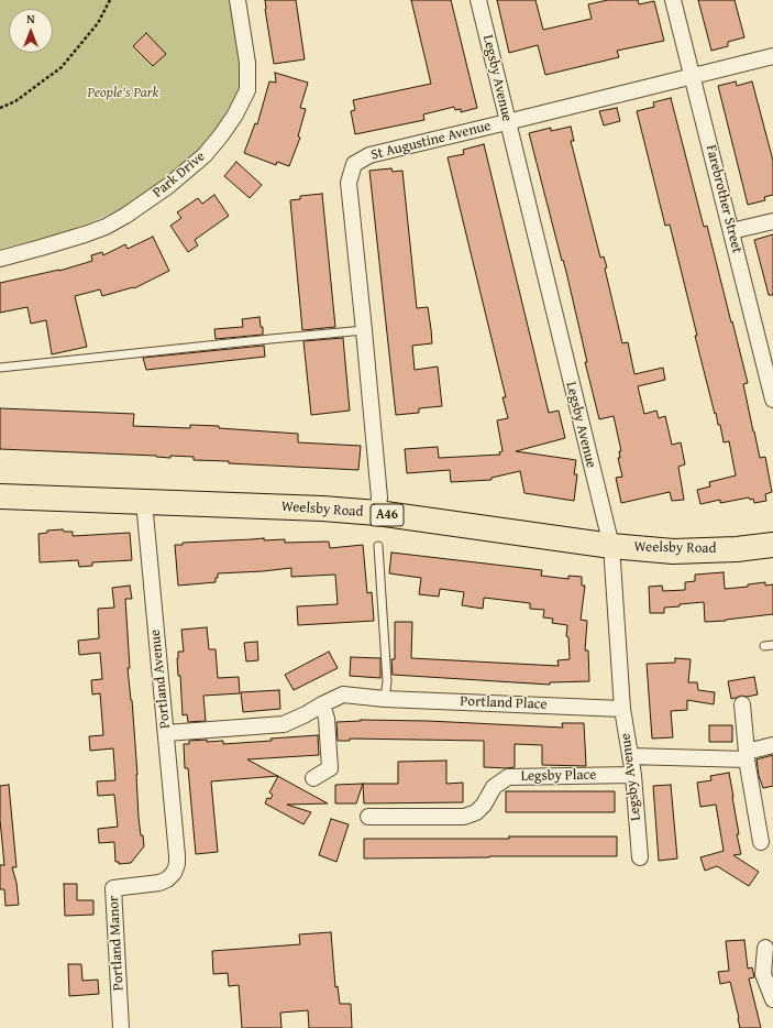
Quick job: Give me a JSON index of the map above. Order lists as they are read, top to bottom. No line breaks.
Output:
{"streets":{"highway":["Weelsby Road","A46"],"street":["Legsby Avenue","St Augustine Avenue","Park Drive","Farebrother Street","Portland Avenue","Portland Place","Legsby Place","Portland Manor"]},"crossings":[["Legsby Avenue","St Augustine Avenue"],["Legsby Avenue","Weelsby Road"],["Legsby Avenue","Portland Place"],["Legsby Avenue","Legsby Place"],["St Augustine Avenue","Farebrother Street"],["St Augustine Avenue","Weelsby Road"],["Weelsby Road","Portland Avenue"],["Portland Avenue","Portland Place"],["Portland Avenue","Portland Manor"]],"parks":["People's Park"],"north":"top"}
